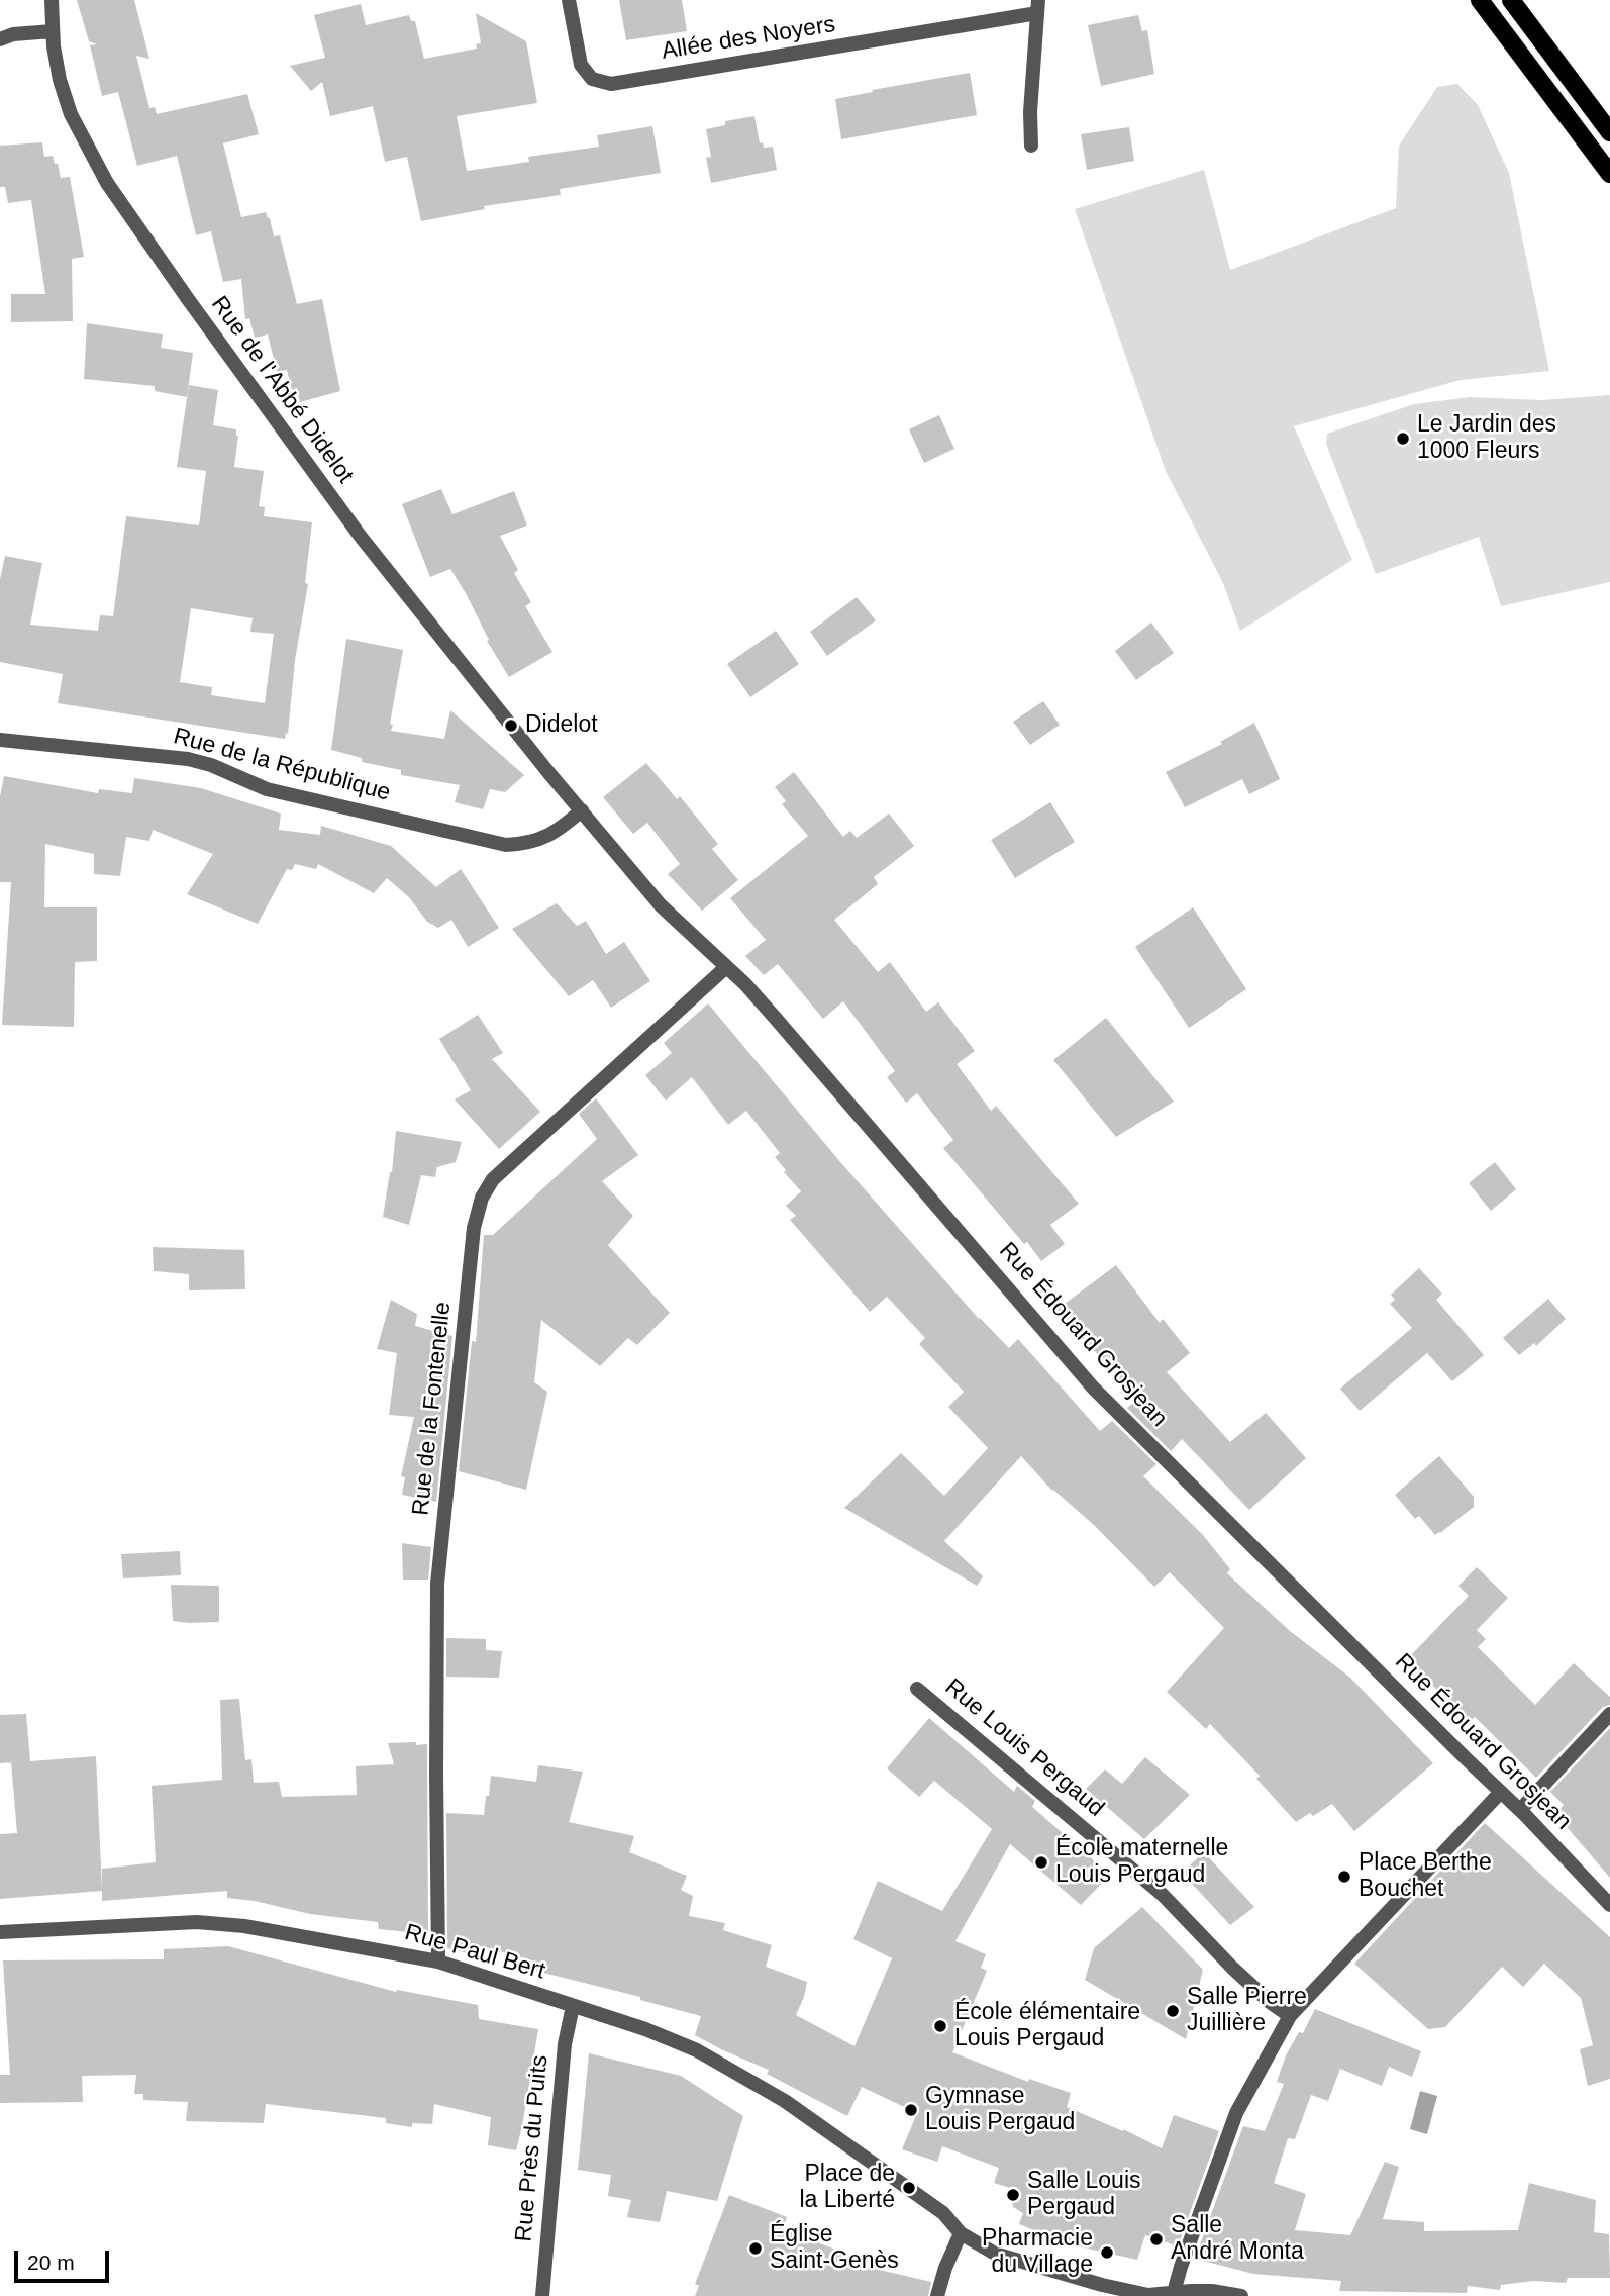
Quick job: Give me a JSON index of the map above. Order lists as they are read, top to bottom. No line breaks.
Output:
{"streets":{"street":["Allée des Noyers","Rue de l'Abbé Didelot","Rue de la République","Rue Édouard Grosjean","Rue de la Fontenelle","Rue Louis Pergaud","Rue Paul Bert","Rue Près du Puits"]},"crossings":[["Rue de l'Abbé Didelot","Rue Édouard Grosjean"],["Rue de la République","Rue Édouard Grosjean"],["Rue Édouard Grosjean","Rue de la Fontenelle"],["Rue de la Fontenelle","Rue Paul Bert"],["Rue Paul Bert","Rue Près du Puits"]],"places":["Le Jardin des 1000 Fleurs","Didelot","École maternelle Louis Pergaud","Place Berthe Bouchet","Salle Pierre Juillière","École élémentaire Louis Pergaud","Gymnase Louis Pergaud","Place de la Liberté","Salle Louis Pergaud","Salle André Monta","Église Saint-Genès","Pharmacie du Village"],"scale_bar":"20 m"}
